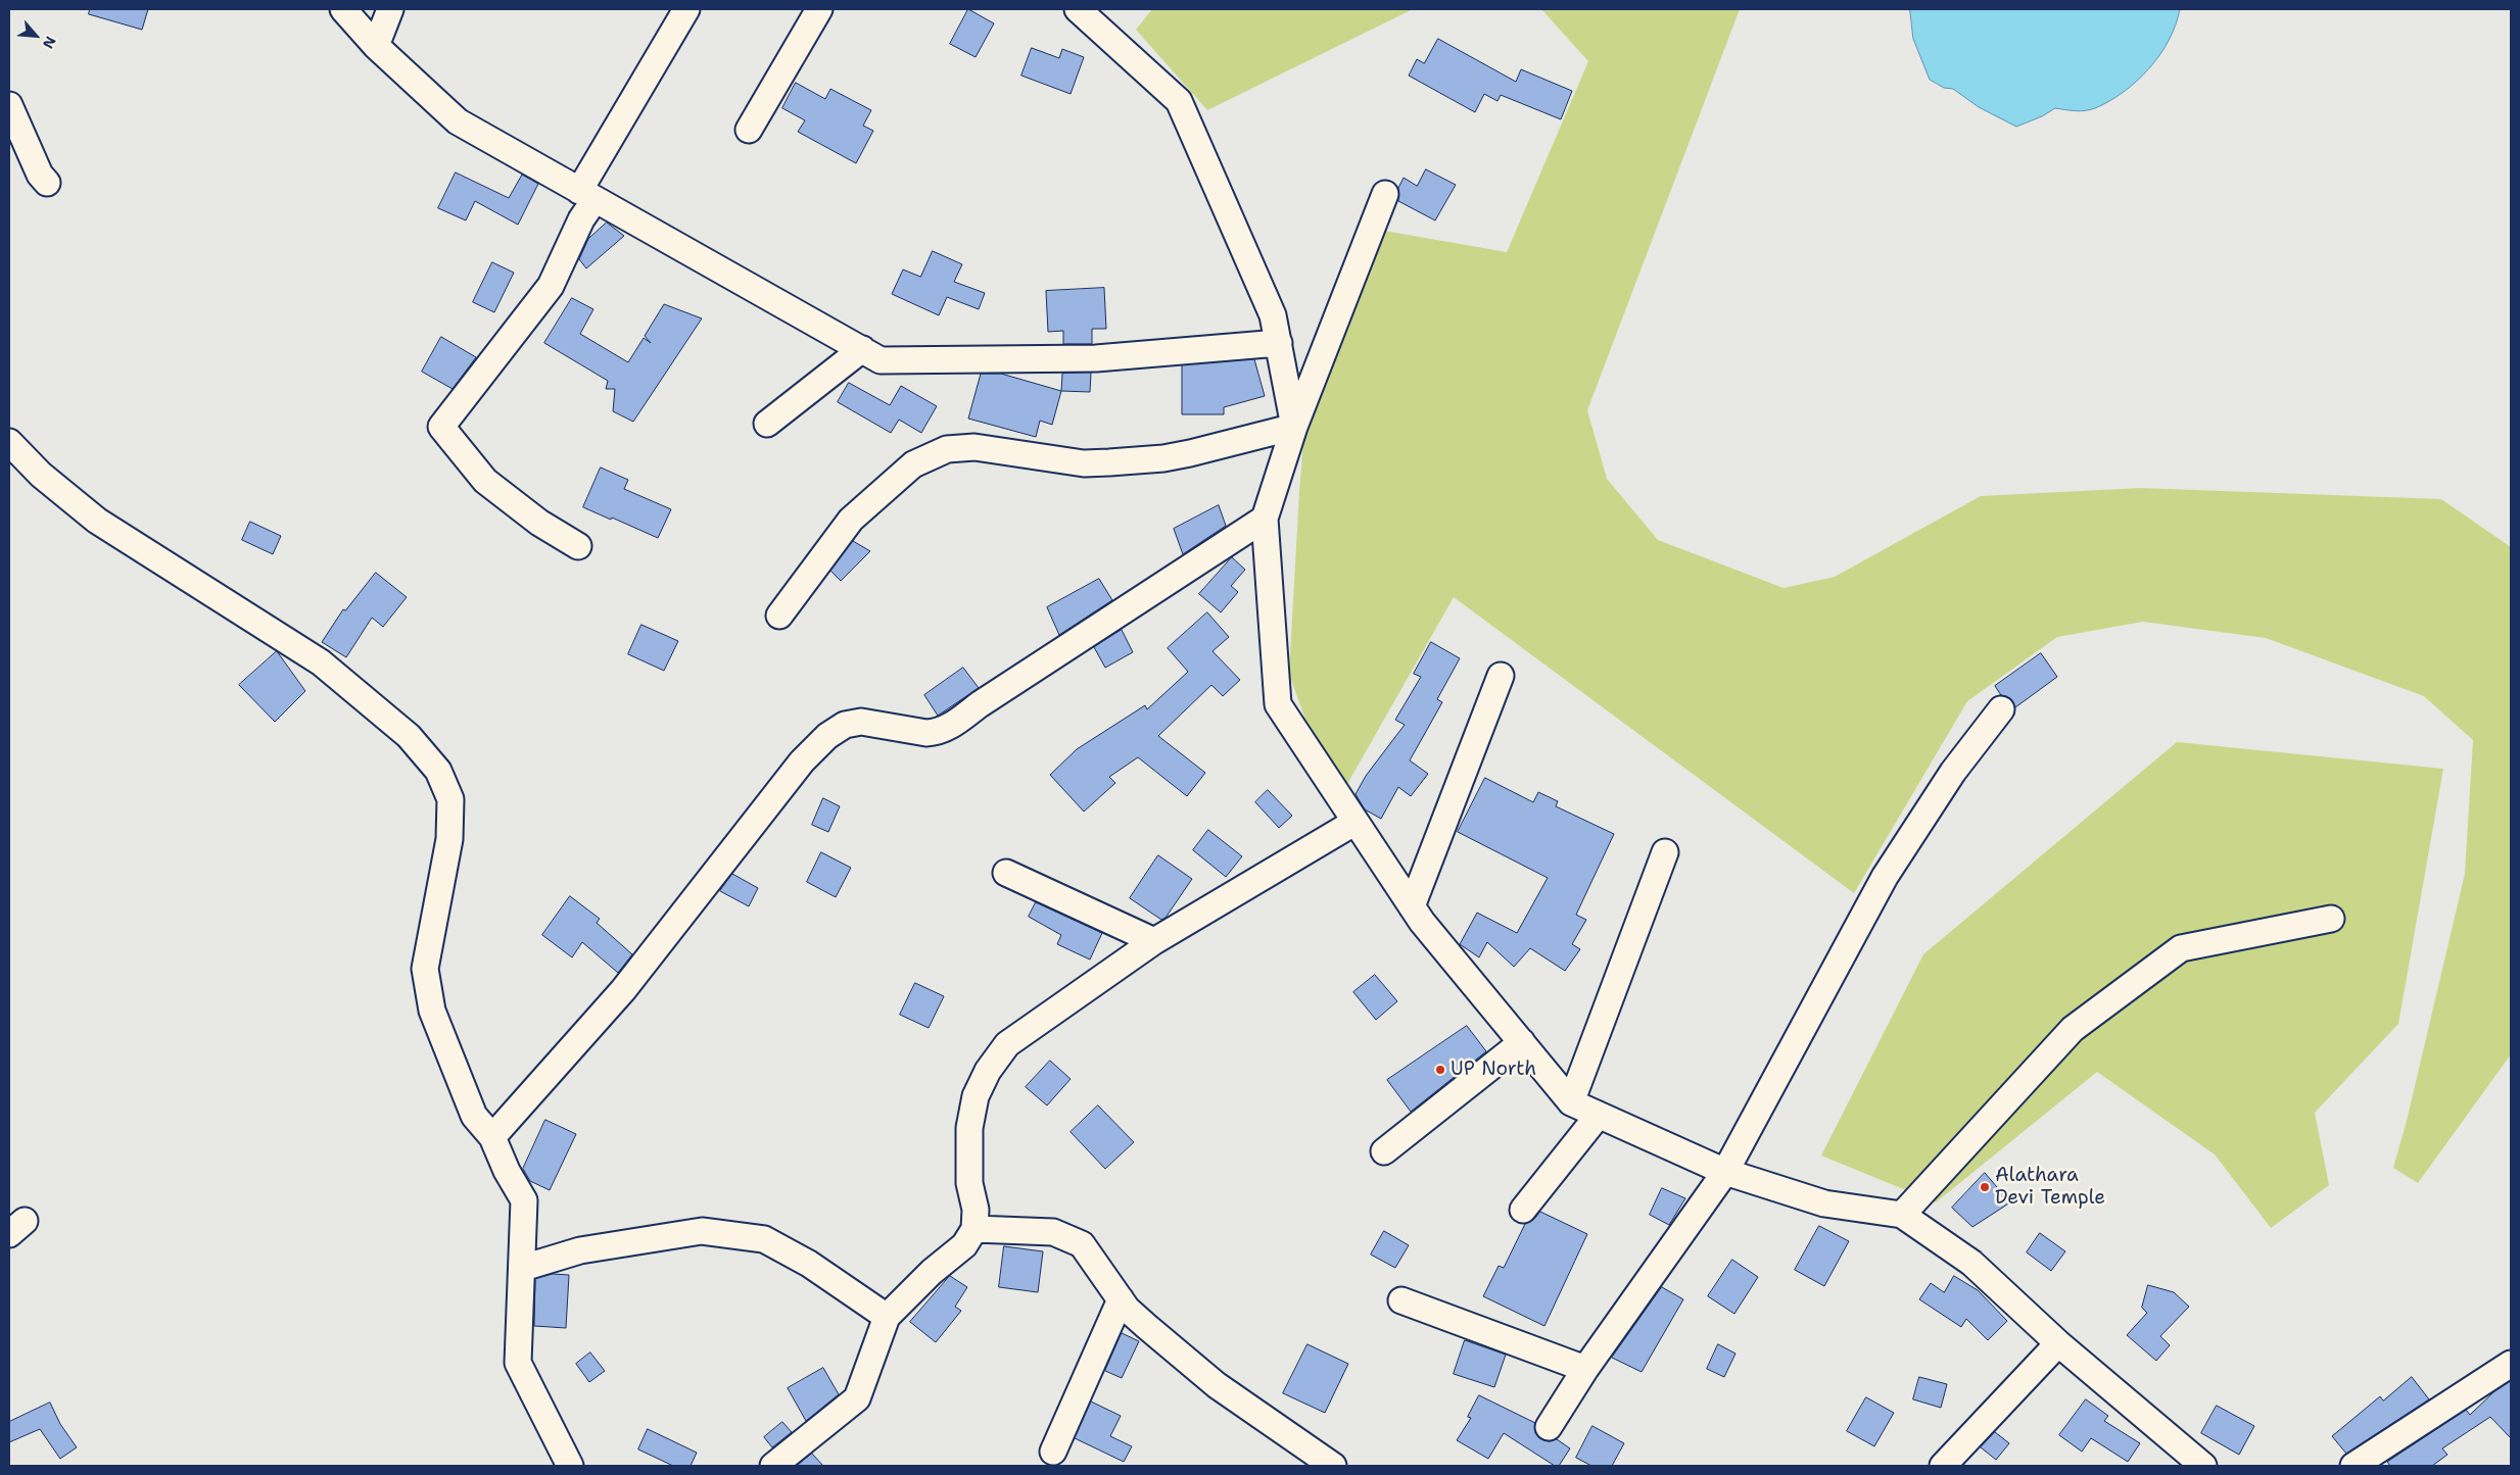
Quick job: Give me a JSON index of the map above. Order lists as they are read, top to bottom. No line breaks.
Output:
{"places":["UP North","Alathara Devi Temple"],"north":"bottom right"}
